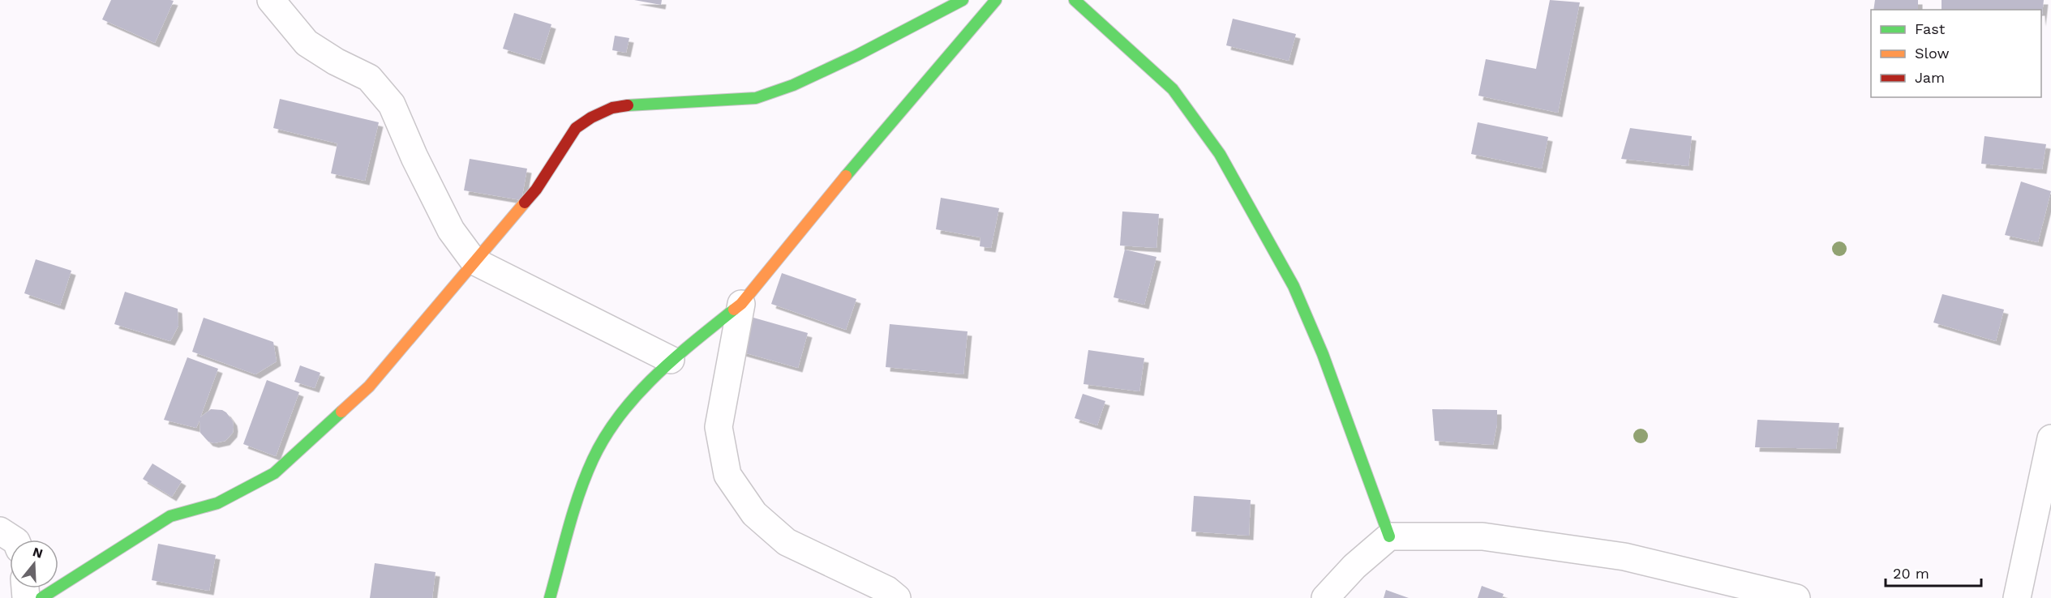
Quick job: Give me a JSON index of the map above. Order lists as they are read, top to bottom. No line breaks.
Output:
{"legend":["Fast","Slow","Jam"],"scale_bar":"20 m","north":"top"}
